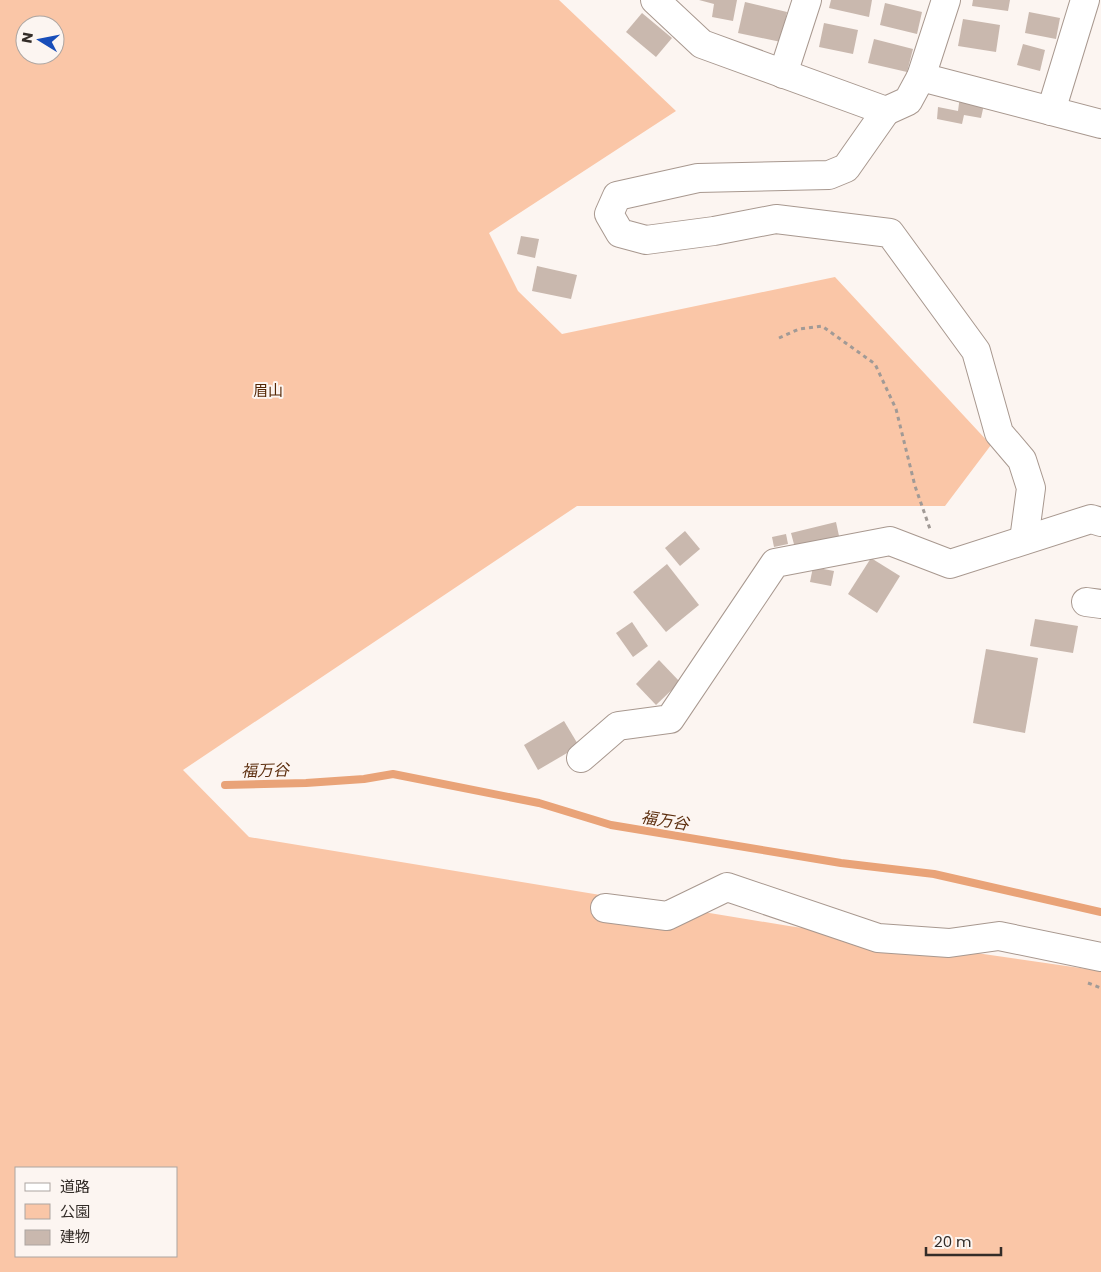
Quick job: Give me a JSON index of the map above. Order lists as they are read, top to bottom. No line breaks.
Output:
{"water":["福万谷"],"parks":["眉山"],"legend":["道路","公園","建物"],"scale_bar":"20 m","north":"left"}
